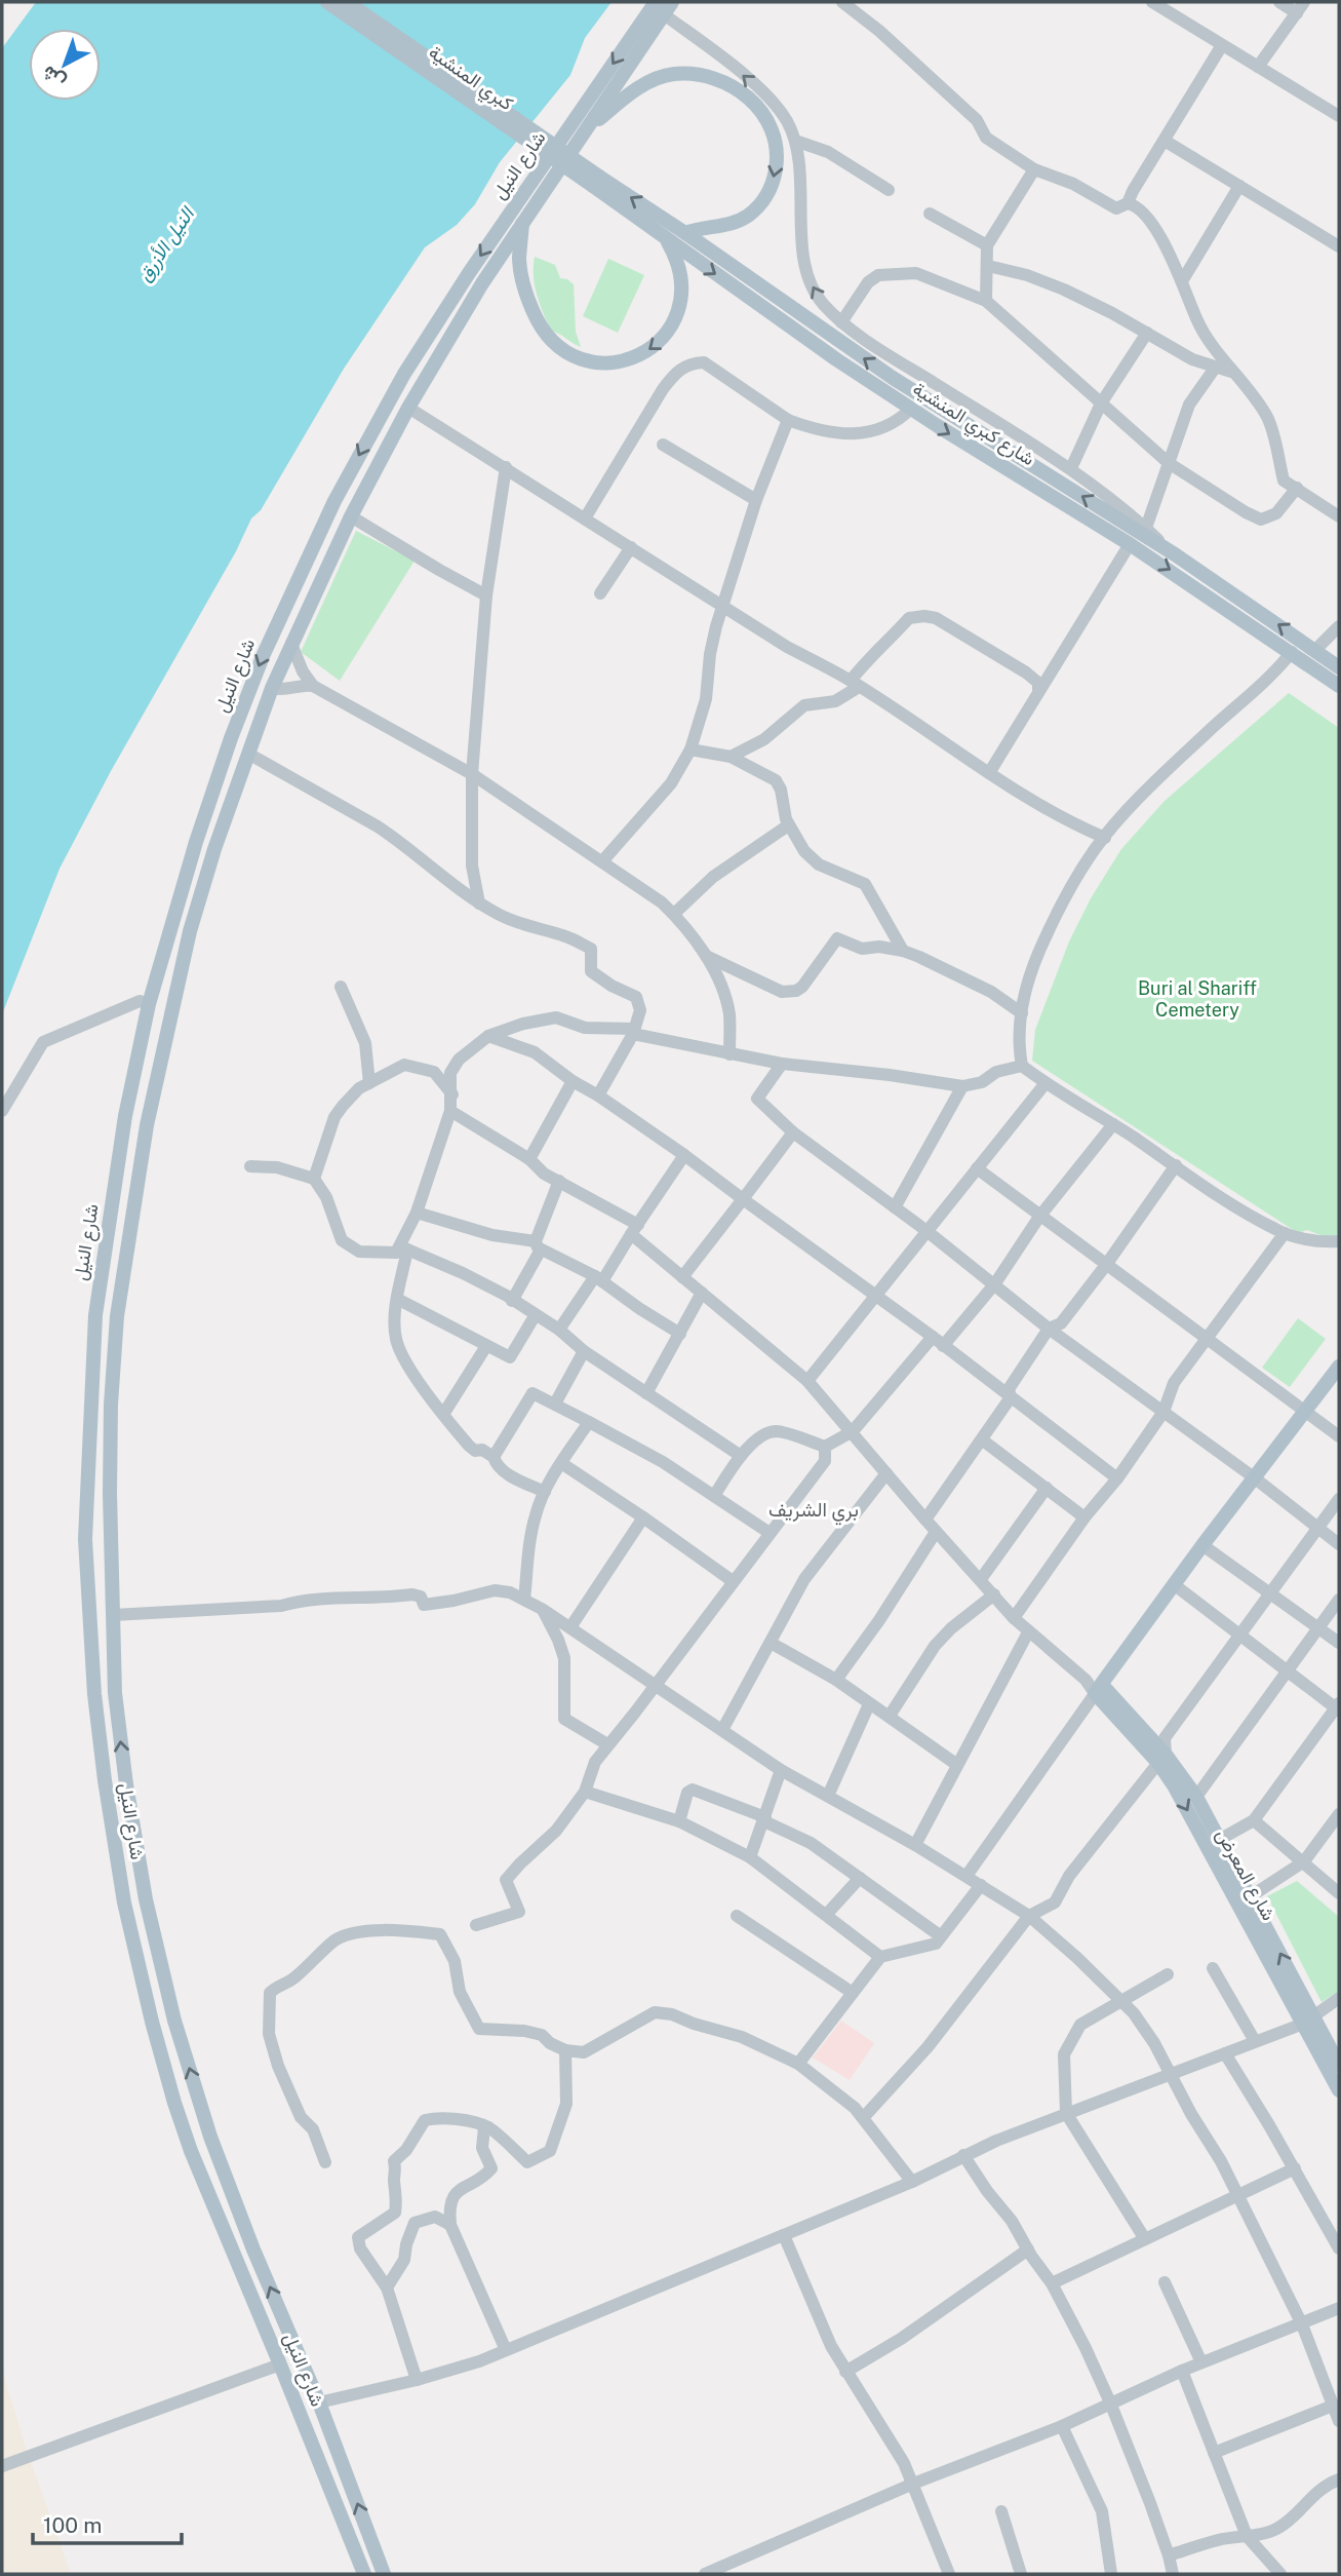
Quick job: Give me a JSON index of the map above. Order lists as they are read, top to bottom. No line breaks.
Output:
{"streets":{"main road":["كبري المنشية","شارع النيل","شارع كبري المنشية","شارع المعرض"]},"crossings":[["كبري المنشية","شارع كبري المنشية"]],"districts":["بري الشريف"],"water":["النيل الأزرق"],"parks":["Buri al Shariff Cemetery"],"scale_bar":"100 m","north":"bottom left"}
